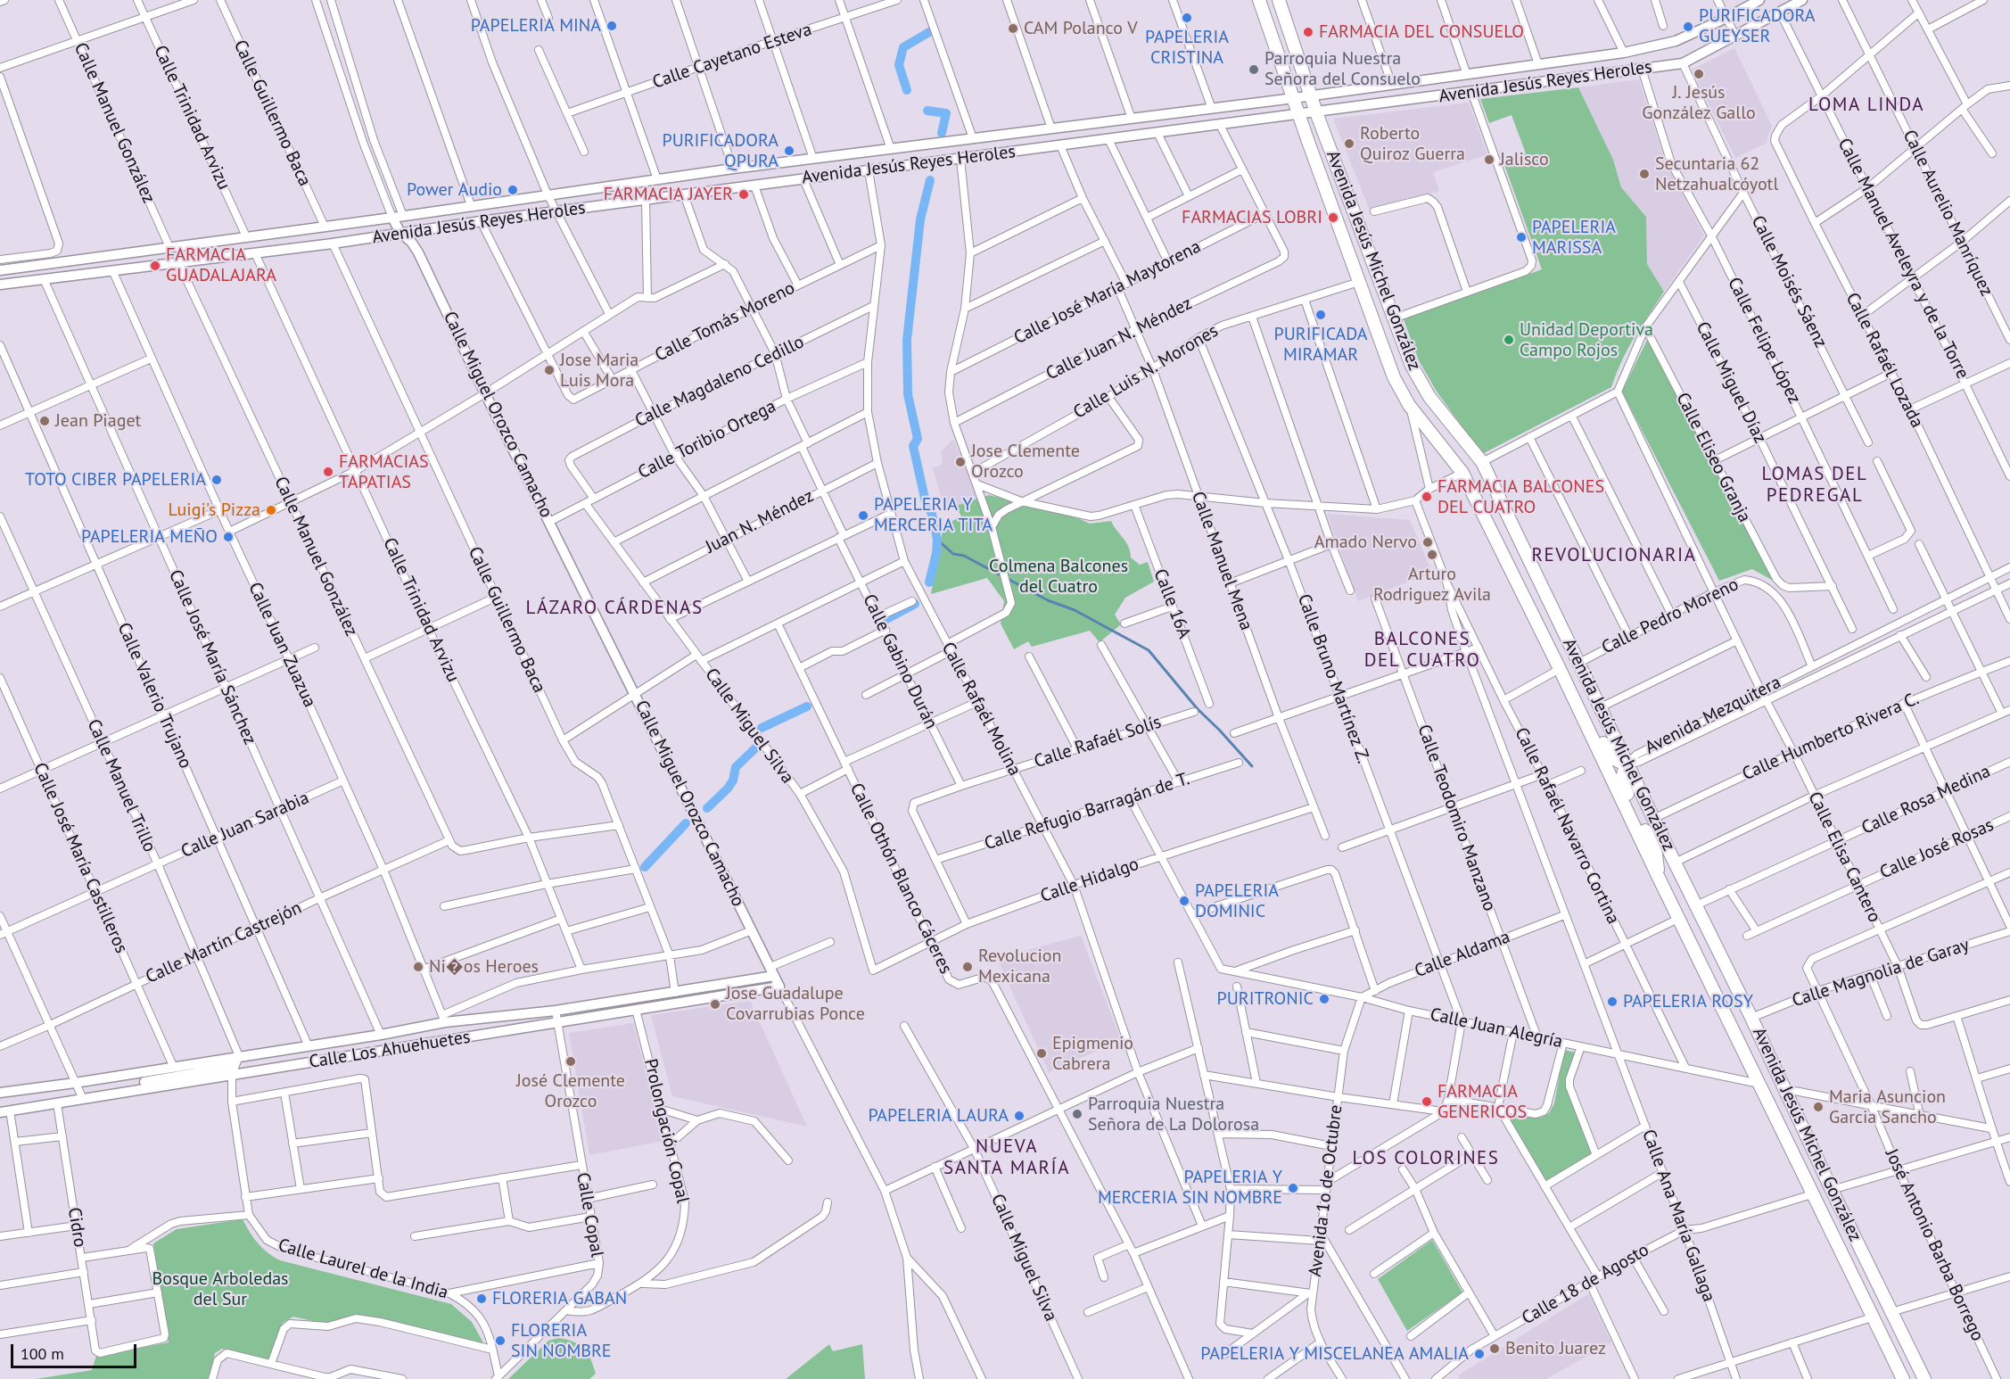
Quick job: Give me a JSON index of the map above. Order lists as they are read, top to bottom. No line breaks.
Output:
{"streets":{"main road":["Avenida Jesús Michel González"],"street":["Calle Cayetano Esteva","Avenida Jesús Reyes Heroles","Calle Guillermo Baca","Calle Trinidad Arvizu","Calle Manuel González","Calle Aurelio Manríquez","Calle Manuel Aveleyra y de la Torre","Calle Moisés Sáenz","Calle José María Maytorena","Calle Tomás Moreno","Calle Juan N. Méndez","Calle Felipe López","Calle Rafaél Lozada","Calle Luis N. Morones","Calle Magdaleno Cedillo","Calle Miguel Díaz","Calle Miguel Orozco Camacho","Calle Toribio Ortega","Calle Eliseo Granja","Juan N. Méndez","Calle Manuel Mena","Calle 16A","Calle Pedro Moreno","Calle Juan Zuazua","Calle José María Sánchez","Calle Gabino Durán","Calle Bruno Martínez Z.","Calle Valerio Trujano","Calle Rafaél Molina","Avenida Mezquitera","Calle Miguel Silva","Calle Humberto Rivera C.","Calle Rafaél Solís","Calle Manuel Trillo","Calle Rosa Medina","Calle Refugio Barragán de T.","Calle Teodomiro Manzano","Calle Juan Sarabia","Calle Rafaél Navarro Cortina","Calle José Rosas","Calle Elisa Cantero","Calle José María Castilleros","Calle Othón Blanco Cáceres","Calle Hidalgo","Calle Martín Castrejón","Calle Aldama","Calle Magnolia de Garay","Calle Juan Alegría","Calle Los Ahuehuetes","Prolongación Copal","Avenida 1o de Octubre","Calle Copal","Calle Ana María Gallaga","Cidro","José Antonio Barba Borrego","Calle Laurel de la India","Calle 18 de Agosto"]},"crossings":[["Avenida Jesús Reyes Heroles","Calle Guillermo Baca"],["Avenida Jesús Reyes Heroles","Calle Trinidad Arvizu"],["Avenida Jesús Reyes Heroles","Calle Manuel González"],["Avenida Jesús Reyes Heroles","Calle Manuel Aveleyra y de la Torre"],["Avenida Jesús Reyes Heroles","Avenida Jesús Michel González"],["Avenida Jesús Reyes Heroles","Calle Moisés Sáenz"],["Avenida Jesús Reyes Heroles","Calle Felipe López"],["Avenida Jesús Reyes Heroles","Calle Miguel Orozco Camacho"],["Avenida Jesús Reyes Heroles","Calle Juan Zuazua"],["Avenida Jesús Reyes Heroles","Calle José María Sánchez"],["Avenida Jesús Reyes Heroles","Calle Gabino Durán"],["Avenida Jesús Reyes Heroles","Calle Rafaél Molina"],["Calle Guillermo Baca","Calle Los Ahuehuetes"],["Calle Trinidad Arvizu","Calle Manuel González"],["Calle Manuel González","Calle Martín Castrejón"],["Calle Manuel Aveleyra y de la Torre","Calle Rafaél Lozada"],["Avenida Jesús Michel González","Calle Luis N. Morones"],["Avenida Jesús Michel González","Calle Pedro Moreno"],["Avenida Jesús Michel González","Avenida Mezquitera"],["Avenida Jesús Michel González","Calle Humberto Rivera C."],["Avenida Jesús Michel González","Calle Rosa Medina"],["Avenida Jesús Michel González","Calle Magnolia de Garay"],["Avenida Jesús Michel González","Calle Juan Alegría"],["Avenida Jesús Michel González","Calle 18 de Agosto"],["Calle José María Maytorena","Calle Juan N. Méndez"],["Calle José María Maytorena","Calle Manuel Mena"],["Calle Tomás Moreno","Calle Gabino Durán"],["Calle Tomás Moreno","Calle Rafaél Molina"],["Calle Juan N. Méndez","Calle Manuel Mena"],["Calle Rafaél Lozada","Avenida Mezquitera"],["Calle Luis N. Morones","Calle Manuel Mena"],["Calle Luis N. Morones","Calle Bruno Martínez Z."],["Calle Magdaleno Cedillo","Calle Toribio Ortega"],["Calle Magdaleno Cedillo","Calle Gabino Durán"],["Calle Magdaleno Cedillo","Calle Rafaél Molina"],["Calle Miguel Díaz","Calle Eliseo Granja"],["Calle Miguel Orozco Camacho","Calle Toribio Ortega"],["Calle Miguel Orozco Camacho","Calle Los Ahuehuetes"],["Calle Toribio Ortega","Calle Gabino Durán"],["Calle Toribio Ortega","Calle Rafaél Molina"],["Calle Toribio Ortega","Calle Miguel Silva"],["Juan N. Méndez","Calle Gabino Durán"],["Juan N. Méndez","Calle Rafaél Molina"],["Juan N. Méndez","Calle Miguel Silva"],["Calle Manuel Mena","Calle Hidalgo"],["Calle Pedro Moreno","Avenida Mezquitera"],["Calle Pedro Moreno","Calle Elisa Cantero"],["Calle Juan Zuazua","Calle Juan Sarabia"],["Calle Juan Zuazua","Calle Martín Castrejón"],["Calle Juan Zuazua","Calle Los Ahuehuetes"],["Calle José María Sánchez","Calle Juan Sarabia"],["Calle José María Sánchez","Calle Martín Castrejón"],["Calle José María Sánchez","Calle Los Ahuehuetes"],["Calle Gabino Durán","Calle Rafaél Solís"],["Calle Bruno Martínez Z.","Calle Aldama"],["Calle Bruno Martínez Z.","Calle Juan Alegría"],["Calle Valerio Trujano","Calle Juan Sarabia"],["Calle Valerio Trujano","Calle Martín Castrejón"],["Calle Valerio Trujano","Calle Los Ahuehuetes"],["Calle Rafaél Molina","Calle Rafaél Solís"],["Calle Rafaél Molina","Calle Refugio Barragán de T."],["Calle Rafaél Molina","Calle Hidalgo"],["Avenida Mezquitera","Calle Elisa Cantero"],["Calle Miguel Silva","Calle Hidalgo"],["Calle Humberto Rivera C.","Calle Elisa Cantero"],["Calle Rafaél Solís","Calle Refugio Barragán de T."],["Calle Manuel Trillo","Calle Juan Sarabia"],["Calle Manuel Trillo","Calle Martín Castrejón"],["Calle Manuel Trillo","Calle Los Ahuehuetes"],["Calle Manuel Trillo","Calle Laurel de la India"],["Calle Rosa Medina","Calle Elisa Cantero"],["Calle Teodomiro Manzano","Calle Aldama"],["Calle Teodomiro Manzano","Calle Juan Alegría"],["Calle Juan Sarabia","Calle José María Castilleros"],["Calle Rafaél Navarro Cortina","Calle Aldama"],["Calle Rafaél Navarro Cortina","Calle Juan Alegría"],["Calle Rafaél Navarro Cortina","Calle Ana María Gallaga"],["Calle José Rosas","Calle Elisa Cantero"],["Calle Elisa Cantero","Calle Magnolia de Garay"],["Calle Elisa Cantero","José Antonio Barba Borrego"],["Calle José María Castilleros","Calle Martín Castrejón"],["Calle José María Castilleros","Calle Los Ahuehuetes"],["Calle Othón Blanco Cáceres","Calle Hidalgo"],["Calle Aldama","Calle Juan Alegría"],["Calle Aldama","Avenida 1o de Octubre"],["Calle Magnolia de Garay","José Antonio Barba Borrego"],["Calle Juan Alegría","Avenida 1o de Octubre"],["Calle Juan Alegría","Calle Ana María Gallaga"],["Calle Los Ahuehuetes","Prolongación Copal"],["Calle Los Ahuehuetes","Calle Copal"],["Calle Los Ahuehuetes","Cidro"],["Calle Los Ahuehuetes","Calle Laurel de la India"],["Prolongación Copal","Calle Copal"],["Calle Copal","Calle Laurel de la India"],["Calle Ana María Gallaga","Calle 18 de Agosto"]],"districts":["LOMA LINDA","LOMAS DEL PEDREGAL","REVOLUCIONARIA","LÁZARO CÁRDENAS","BALCONES DEL CUATRO","NUEVA SANTA MARÍA","LOS COLORINES"],"parks":["Colmena Balcones del Cuatro","Bosque Arboledas del Sur"],"places":["PAPELERIA CRISTINA","PAPELERIA MINA","PURIFICADORA GUEYSER","CAM Polanco V","FARMACIA DEL CONSUELO","Parroquia Nuestra Señora del Consuelo","J. Jesús González Gallo","Roberto Quiroz Guerra","PURIFICADORA QPURA","Jalisco","Secuntaria 62 Netzahualcóyotl","Power Audio","FARMACIA JAYER","FARMACIAS LOBRI","PAPELERIA MARISSA","FARMACIA GUADALAJARA","PURIFICADA MIRAMAR","Unidad Deportiva Campo Rojos","Jose Maria Luis Mora","Jean Piaget","Jose Clemente Orozco","FARMACIAS TAPATIAS","TOTO CIBER PAPELERIA","FARMACIA BALCONES DEL CUATRO","Luigi's Pizza","PAPELERIA Y MERCERIA TITA","PAPELERIA MEÑO","Amado Nervo","Arturo Rodriguez Avila","PAPELERIA DOMINIC","Ni�os Heroes","Revolucion Mexicana","PURITRONIC","PAPELERIA ROSY","Jose Guadalupe Covarrubias Ponce","Epigmenio Cabrera","José Clemente Orozco","FARMACIA GENERICOS","Maria Asuncion Garcia Sancho","Parroquia Nuestra Señora de La Dolorosa","PAPELERIA LAURA","PAPELERIA Y MERCERIA SIN NOMBRE","FLORERIA GABAN","FLORERIA SIN NOMBRE","Benito Juarez","PAPELERIA Y MISCELANEA AMALIA"],"scale_bar":"100 m"}
